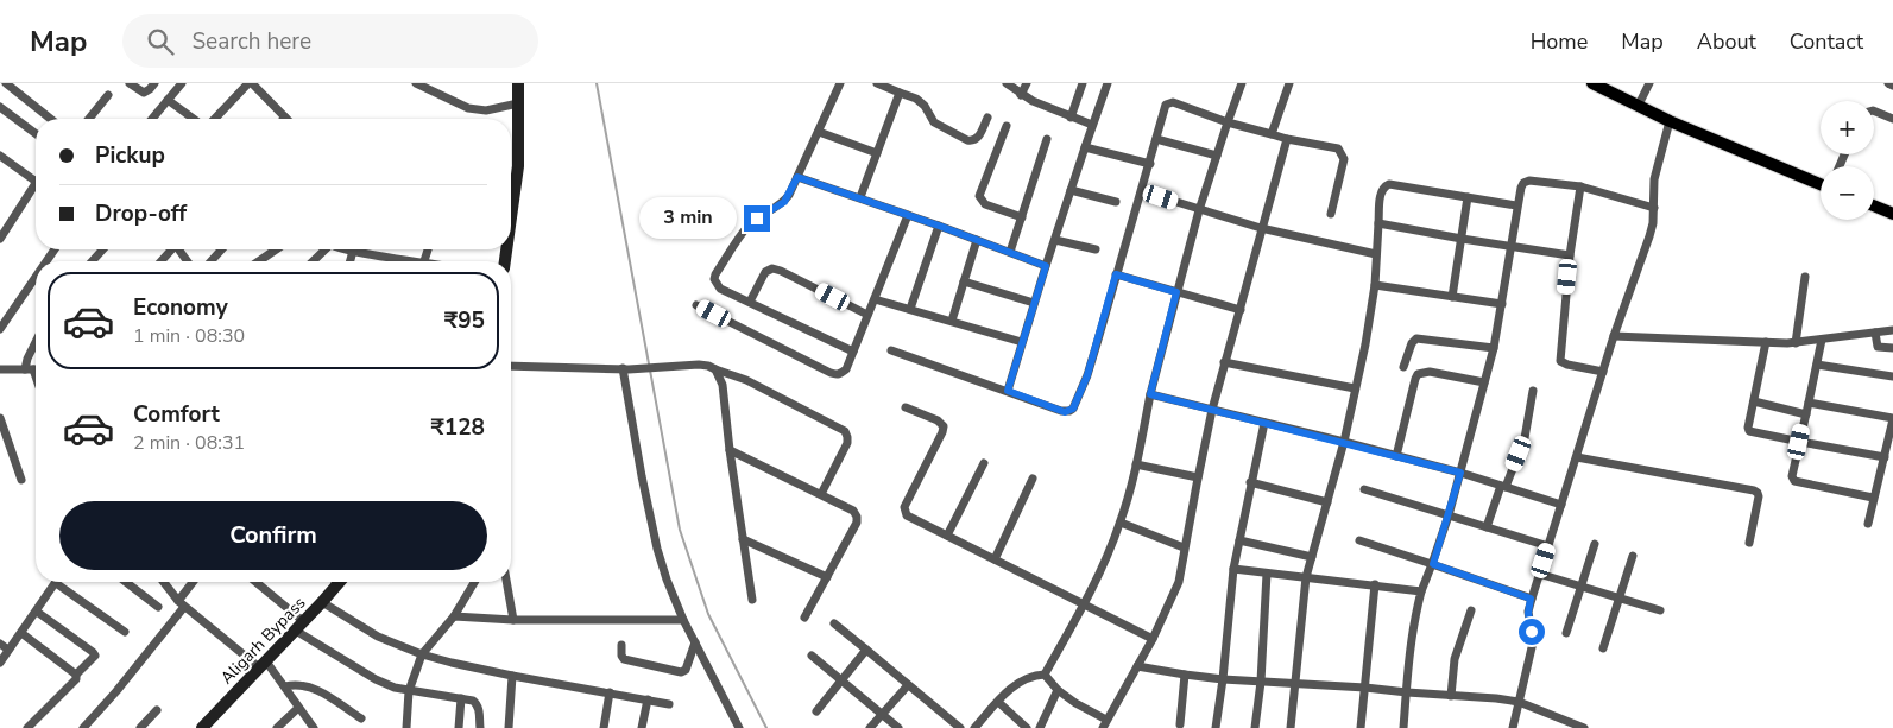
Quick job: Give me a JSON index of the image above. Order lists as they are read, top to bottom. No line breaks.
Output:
{"streets":{"main road":["Aligarh Bypass"]},"page":{"header":"Map","search":"Search here","nav":["Home","Map","About","Contact"],"map_buttons":["+","−"],"banner":["Pickup","Drop-off"],"bubble":"3 min","list":[{"name":"Economy","note":"1 min · 08:30","value":"₹95"},{"name":"Comfort","note":"2 min · 08:31","value":"₹128"}],"buttons":"Confirm"}}
